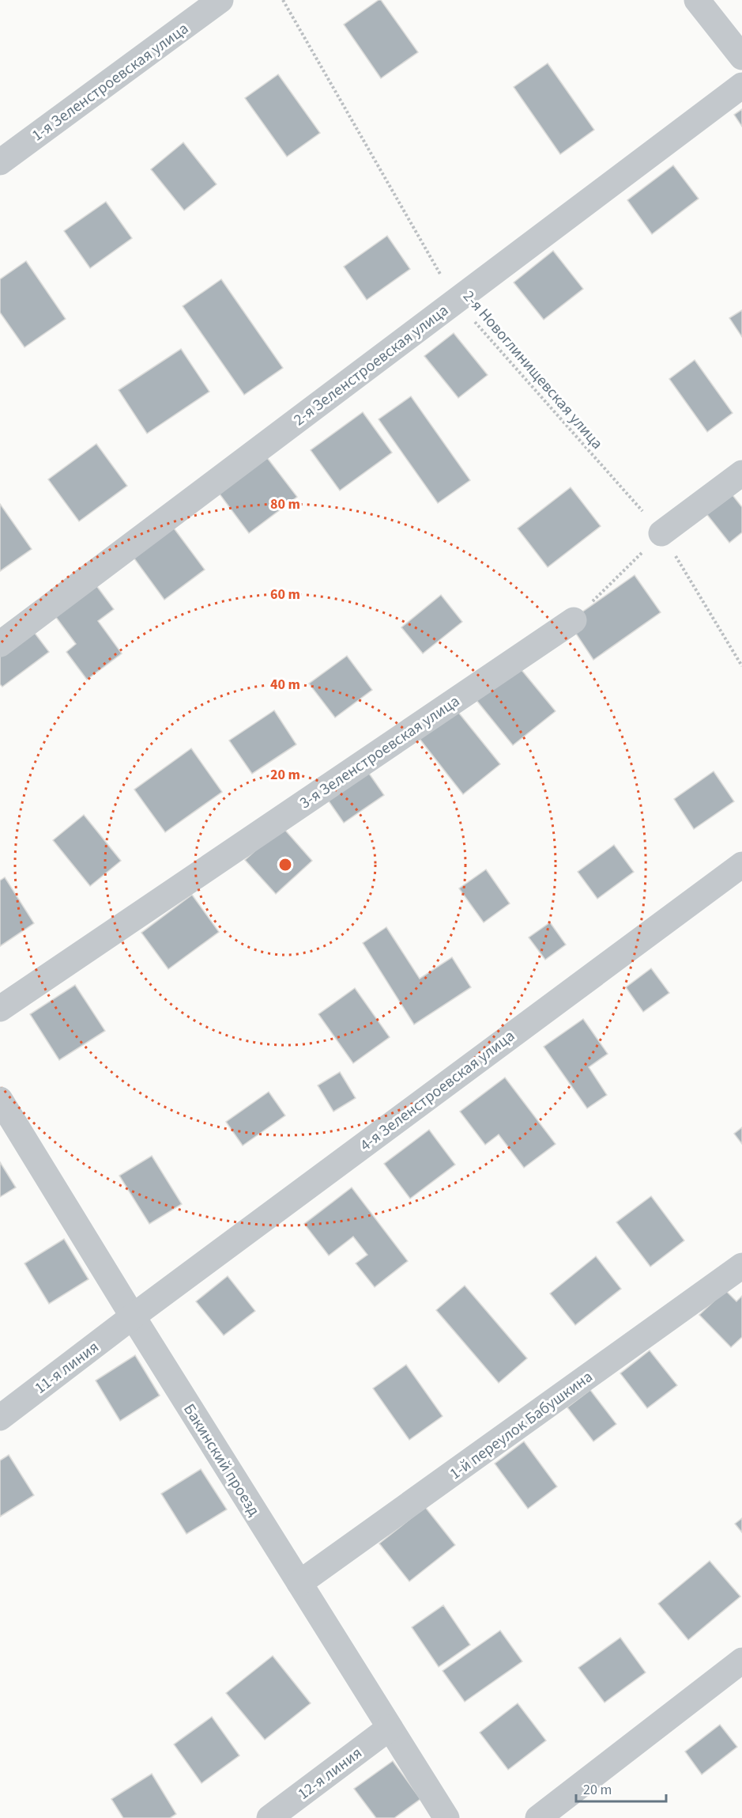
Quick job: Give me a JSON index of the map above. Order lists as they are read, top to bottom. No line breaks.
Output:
{"streets":{"street":["1-я Зеленстроевская улица","2-я Зеленстроевская улица","3-я Зеленстроевская улица","4-я Зеленстроевская улица","11-я линия","1-й переулок Бабушкина","Бакинский проезд","12-я линия"],"path":["2-я Новоглинищевская улица"]},"crossings":[["2-я Зеленстроевская улица","2-я Новоглинищевская улица"],["4-я Зеленстроевская улица","11-я линия"],["4-я Зеленстроевская улица","Бакинский проезд"],["11-я линия","Бакинский проезд"],["1-й переулок Бабушкина","Бакинский проезд"],["Бакинский проезд","12-я линия"]],"scale_bar":"20 m","rings":["80 m","60 m","40 m","20 m"]}
